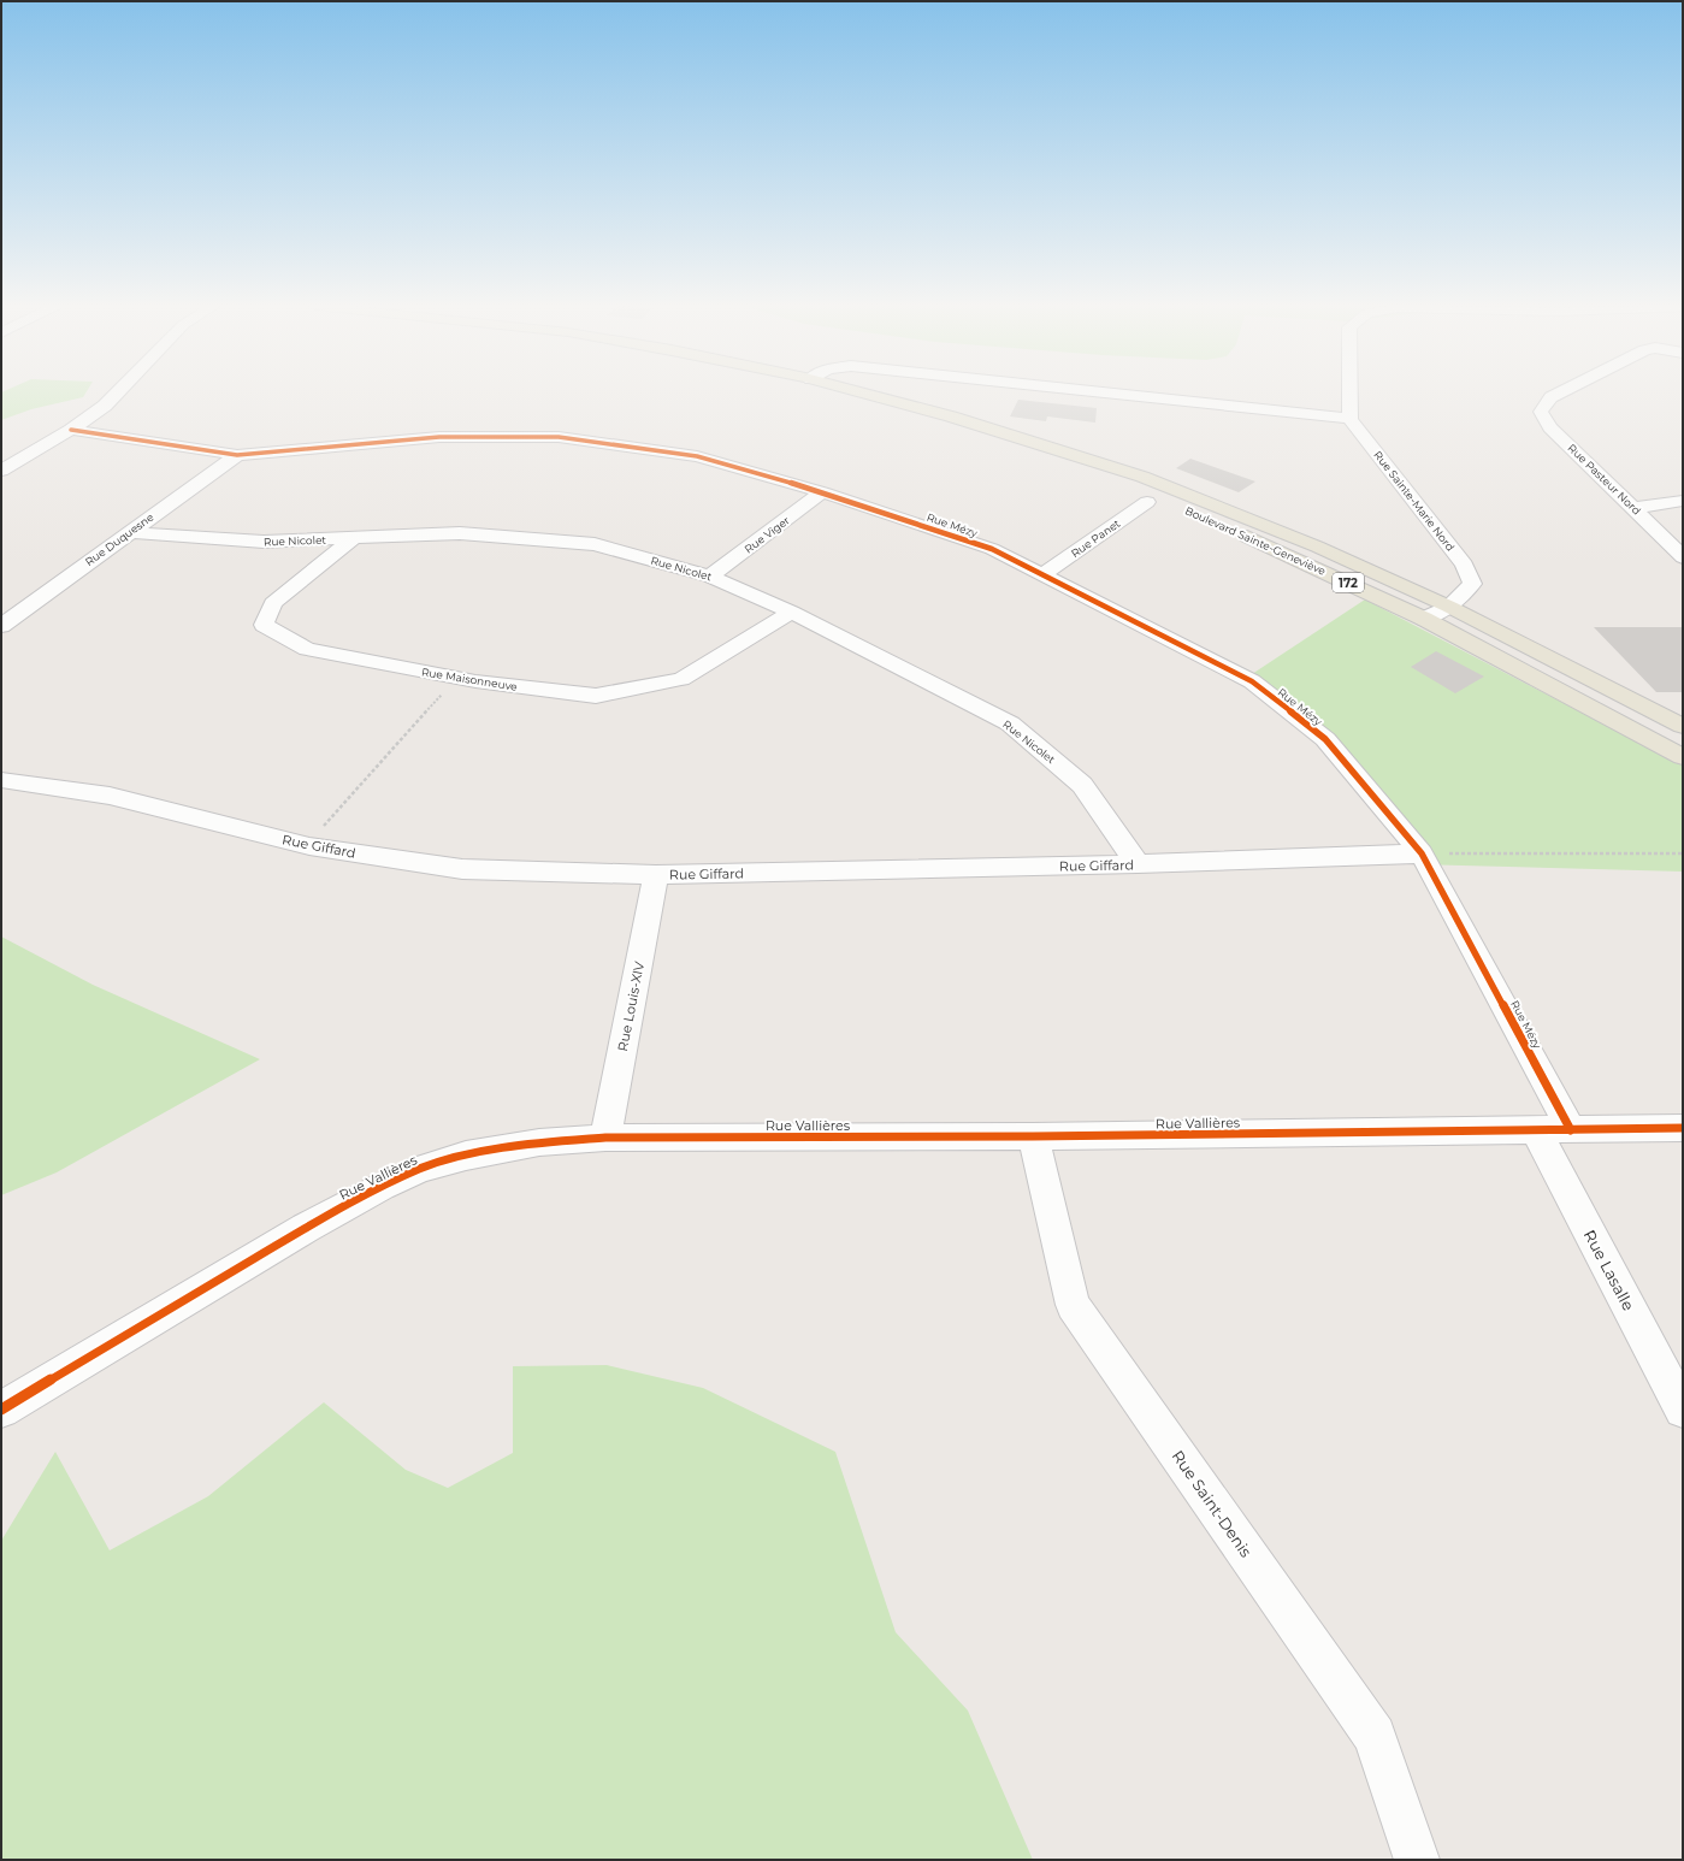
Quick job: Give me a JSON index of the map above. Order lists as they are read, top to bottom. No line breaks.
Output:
{"streets":{"main road":["Boulevard Sainte-Geneviève","172"],"street":["Rue Pasteur Nord","Rue Sainte-Marie Nord","Rue Mézy","Rue Viger","Rue Panet","Rue Duquesne","Rue Nicolet","Rue Maisonneuve","Rue Giffard","Rue Louis-XIV","Rue Vallières","Rue Lasalle","Rue Saint-Denis"]},"crossings":[["Rue Sainte-Marie Nord","Boulevard Sainte-Geneviève"],["Rue Mézy","Rue Viger"],["Rue Mézy","Rue Panet"],["Rue Mézy","Rue Duquesne"],["Rue Mézy","Rue Giffard"],["Rue Mézy","Rue Vallières"],["Rue Viger","Rue Nicolet"],["Rue Duquesne","Rue Nicolet"],["Rue Nicolet","Rue Maisonneuve"],["Rue Nicolet","Rue Giffard"],["Rue Giffard","Rue Louis-XIV"],["Rue Louis-XIV","Rue Vallières"],["Rue Vallières","Rue Lasalle"],["Rue Vallières","Rue Saint-Denis"]]}
